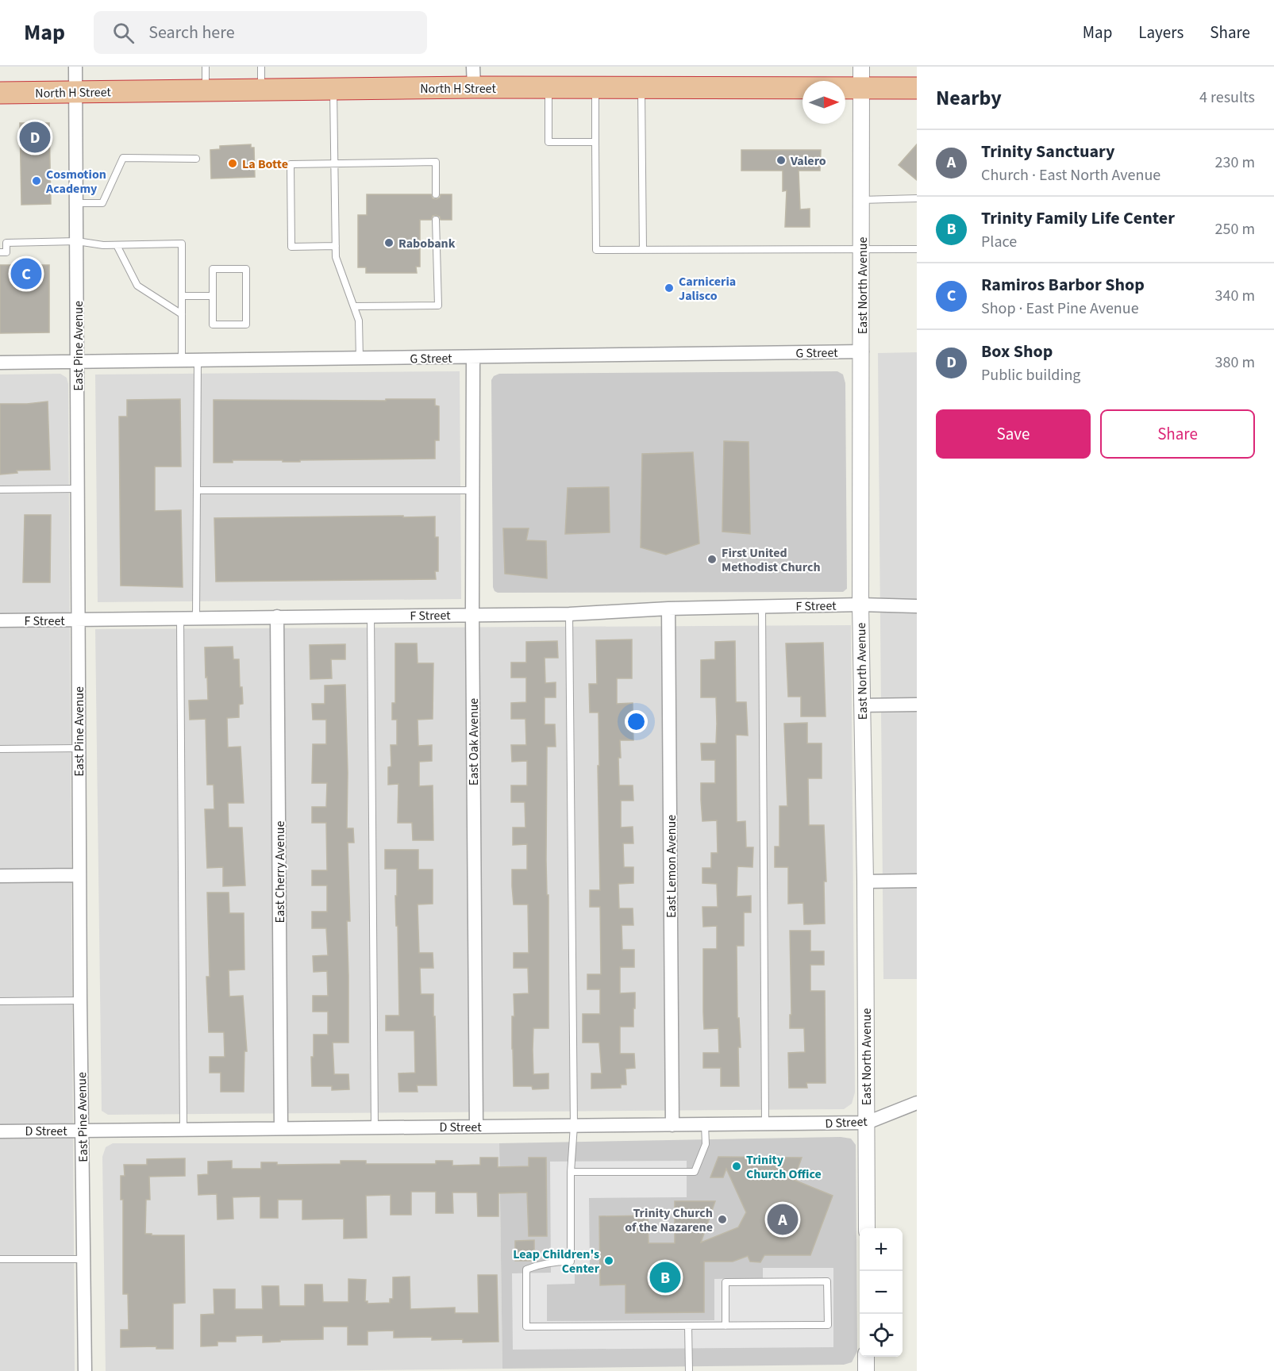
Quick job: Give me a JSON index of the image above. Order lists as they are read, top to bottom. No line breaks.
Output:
{"streets":{"highway":["North H Street"],"street":["East North Avenue","East Pine Avenue","G Street","F Street","East Oak Avenue","East Lemon Avenue","East Cherry Avenue","D Street"]},"crossings":[["North H Street","East North Avenue"],["North H Street","East Pine Avenue"],["East North Avenue","G Street"],["East North Avenue","F Street"],["East North Avenue","D Street"],["East Pine Avenue","G Street"],["East Pine Avenue","F Street"],["East Pine Avenue","D Street"],["G Street","East Oak Avenue"],["F Street","East Oak Avenue"],["F Street","East Lemon Avenue"],["F Street","East Cherry Avenue"],["East Oak Avenue","D Street"],["East Lemon Avenue","D Street"],["East Cherry Avenue","D Street"]],"places":["Valero","La Botte","Cosmotion Academy","Rabobank","Carniceria Jalisco","First United Methodist Church","Trinity Church Office","Trinity Church of the Nazarene","Leap Children's Center"],"north":"right","page":{"header":"Map","search":"Search here","nav":["Map","Layers","Share"],"heading":["Nearby","4 results"],"pins":["D","C","A","B"],"list":[{"mark":"A","name":"Trinity Sanctuary","note":"Church · East North Avenue","value":"230 m"},{"mark":"B","name":"Trinity Family Life Center","note":"Place","value":"250 m"},{"mark":"C","name":"Ramiros Barbor Shop","note":"Shop · East Pine Avenue","value":"340 m"},{"mark":"D","name":"Box Shop","note":"Public building","value":"380 m"}],"buttons":["Save","Share"],"map_buttons":["+","−"]}}
